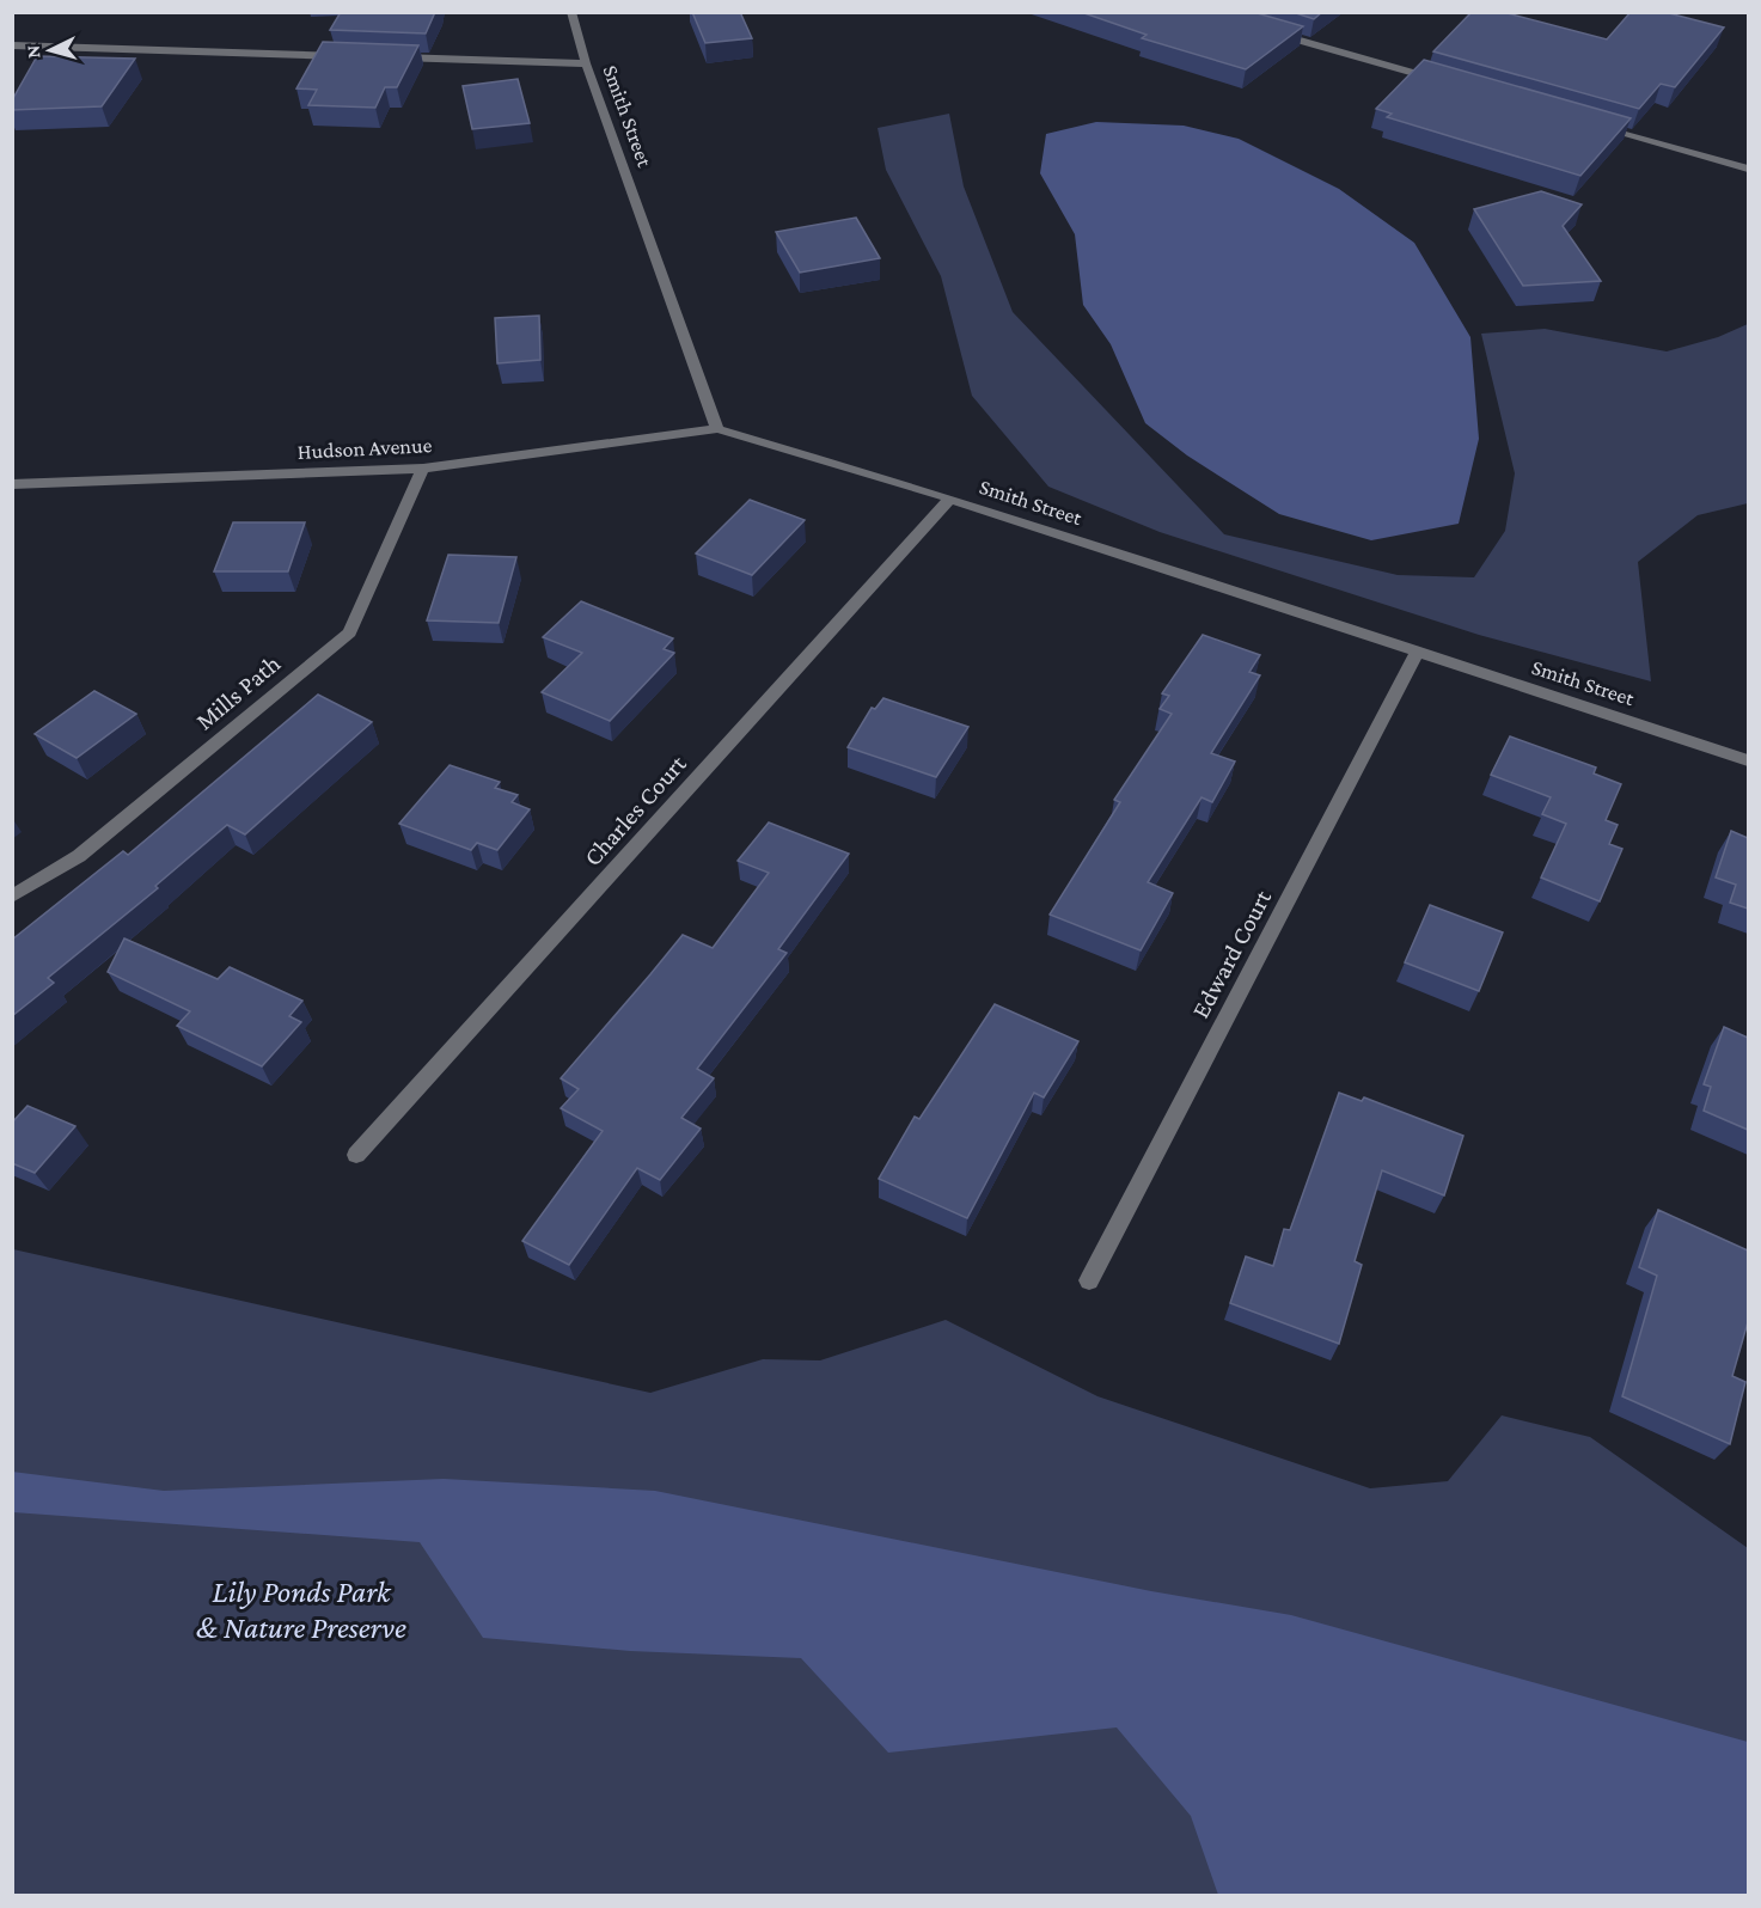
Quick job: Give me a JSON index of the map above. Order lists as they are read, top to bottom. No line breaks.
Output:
{"streets":{"street":["Smith Street","Hudson Avenue","Mills Path","Charles Court","Edward Court"]},"crossings":[["Smith Street","Hudson Avenue"],["Smith Street","Charles Court"],["Smith Street","Edward Court"],["Hudson Avenue","Mills Path"]],"parks":["Lily Ponds Park & Nature Preserve"],"north":"left"}
